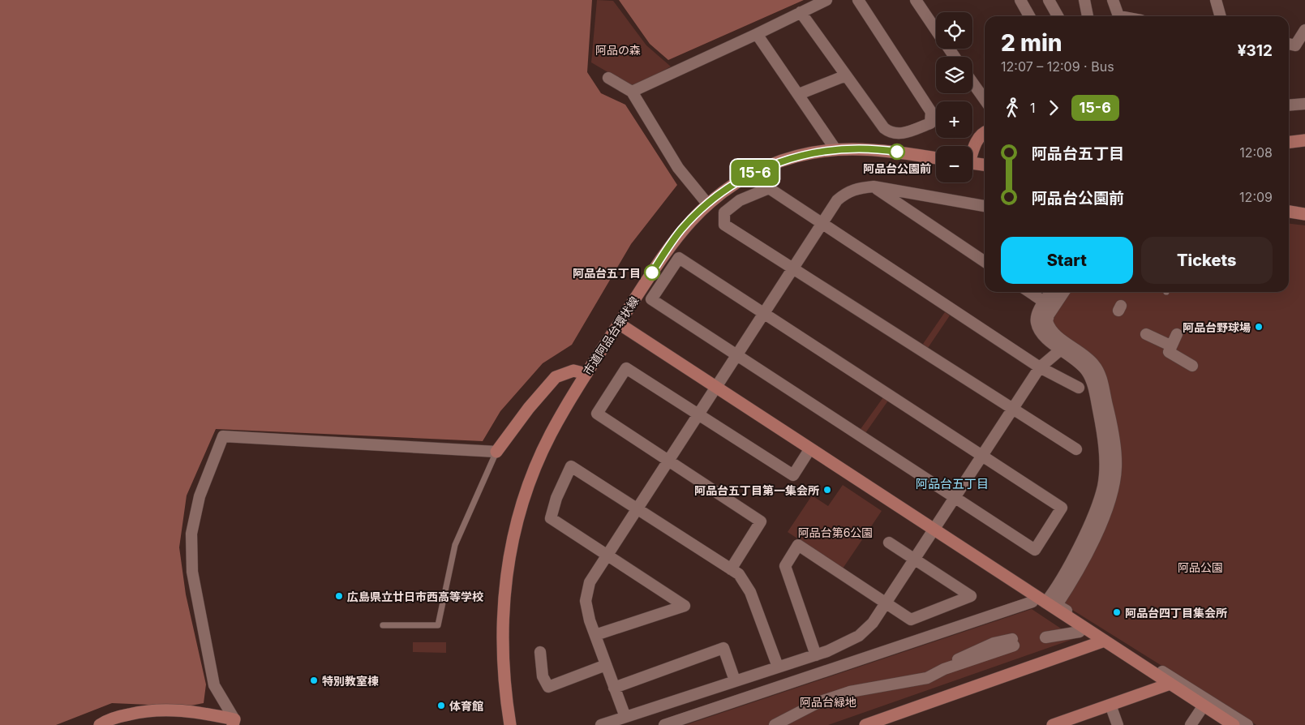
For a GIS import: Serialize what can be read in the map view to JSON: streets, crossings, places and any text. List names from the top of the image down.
{
  "streets": {
    "street": ["市道阿品台環状線"]
  },
  "districts": ["阿品台五丁目"],
  "parks": [
    "阿品の森",
    "阿品台第6公園",
    "阿品公園",
    "阿品台緑地"
  ],
  "places": [
    "阿品台公園前",
    "阿品台五丁目",
    "阿品台野球場",
    "阿品台五丁目第一集会所",
    "広島県立廿日市西高等学校",
    "阿品台四丁目集会所",
    "特別教室棟",
    "体育館"
  ],
  "lines": ["bus line 15-6"],
  "page": {
    "on_map": "15-6",
    "map_buttons": ["+", "−"],
    "heading": ["2 min", "12:07 – 12:09 · Bus", "¥312"],
    "legs": ["1", "15-6"],
    "list": [
      {
        "name": "阿品台五丁目",
        "value": "12:08"
      },
      {
        "name": "阿品台公園前",
        "value": "12:09"
      }
    ],
    "buttons": ["Start", "Tickets"]
  }
}
